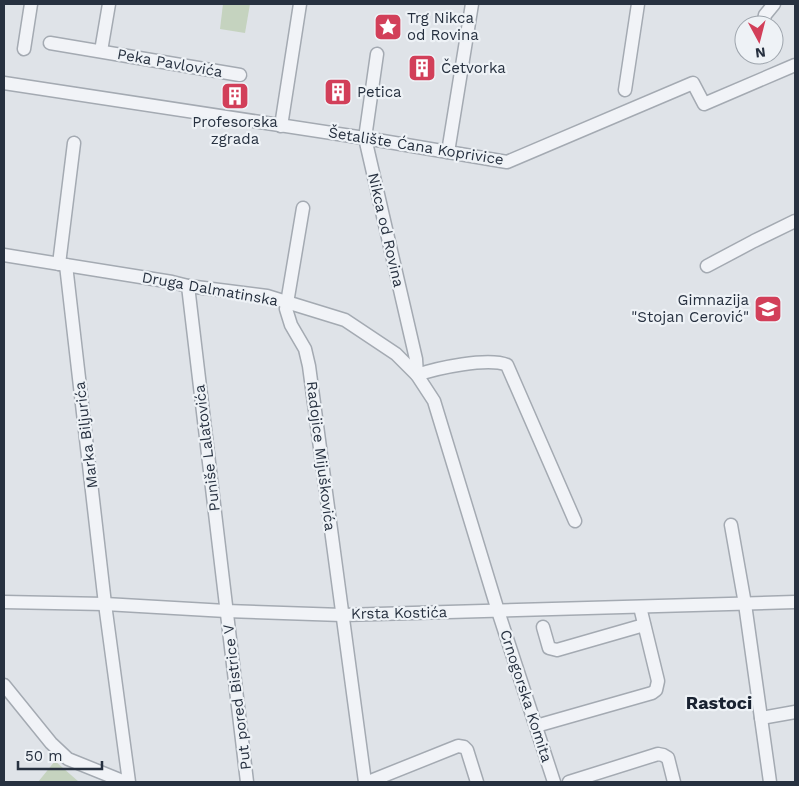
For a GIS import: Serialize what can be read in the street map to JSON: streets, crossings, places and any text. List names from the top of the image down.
{
  "streets": {
    "street": [
      "Peka Pavlovića",
      "Šetalište Ćana Koprivice",
      "Nikca od Rovina",
      "Druga Dalmatinska",
      "Marka Biljurića",
      "Puniše Lalatovića",
      "Radojice Mijuškovića",
      "Krsta Kostića",
      "Crnogorska Komita",
      "Put pored Bistrice V"
    ]
  },
  "crossings": [
    ["Šetalište Ćana Koprivice", "Nikca od Rovina"],
    ["Nikca od Rovina", "Druga Dalmatinska"],
    ["Druga Dalmatinska", "Marka Biljurića"],
    ["Druga Dalmatinska", "Puniše Lalatovića"],
    ["Druga Dalmatinska", "Radojice Mijuškovića"],
    ["Druga Dalmatinska", "Krsta Kostića"],
    ["Druga Dalmatinska", "Crnogorska Komita"],
    ["Marka Biljurića", "Krsta Kostića"],
    ["Puniše Lalatovića", "Krsta Kostića"],
    ["Puniše Lalatovića", "Put pored Bistrice V"],
    ["Radojice Mijuškovića", "Krsta Kostića"],
    ["Krsta Kostića", "Crnogorska Komita"],
    ["Krsta Kostića", "Put pored Bistrice V"]
  ],
  "districts": ["Rastoci"],
  "places": {
    "place": ["Trg Nikca od Rovina"],
    "building": ["Četvorka", "Petica", "Profesorska zgrada"],
    "school or university": ["Gimnazija \"Stojan Cerović\""]
  },
  "scale_bar": "50 m",
  "north": "bottom"
}
